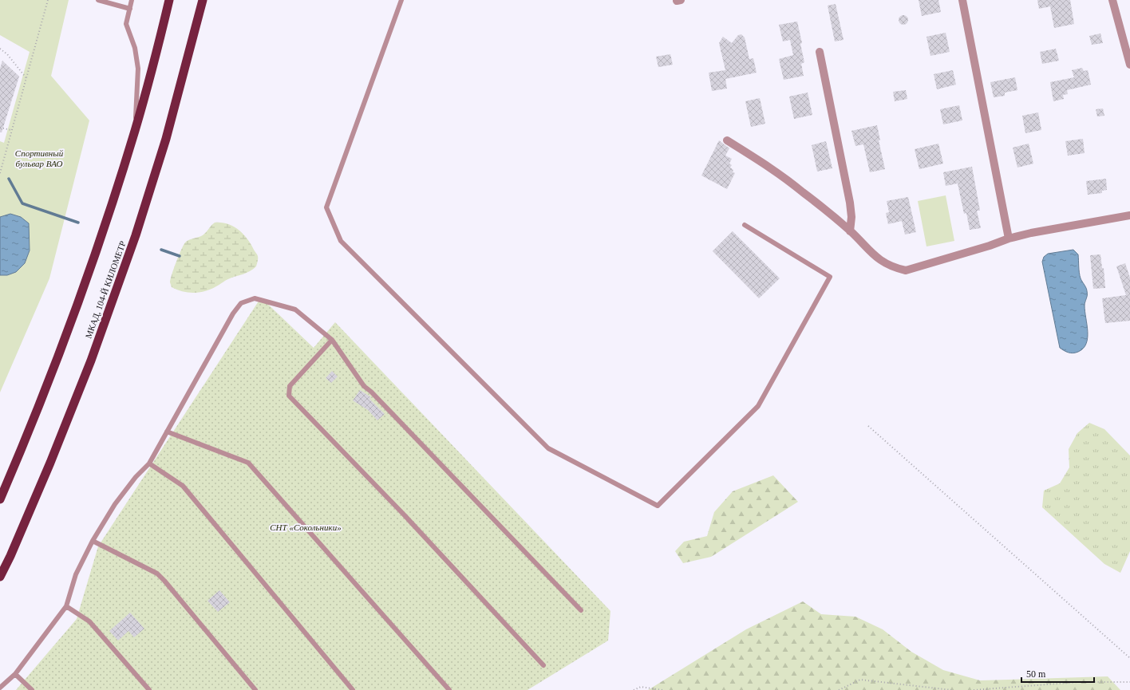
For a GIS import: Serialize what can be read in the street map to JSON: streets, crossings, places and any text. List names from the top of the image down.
{
  "streets": {
    "highway": ["МКАД, 104-Й КИЛОМЕТР"]
  },
  "parks": ["Спортивный бульвар ВАО", "СНТ «Сокольники»"],
  "scale_bar": "50 m"
}
